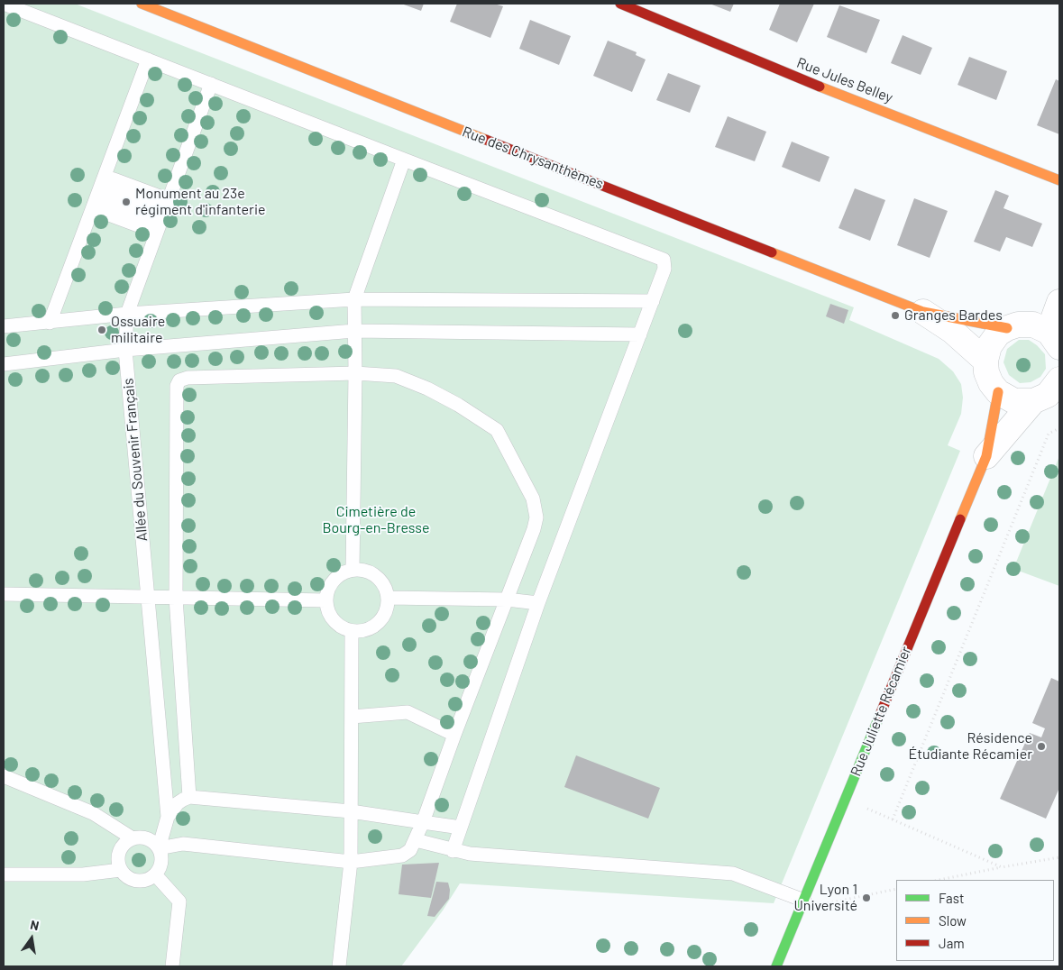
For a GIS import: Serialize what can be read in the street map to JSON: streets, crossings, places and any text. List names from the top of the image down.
{
  "streets": {
    "street": ["Rue Jules Belley", "Rue des Chrysanthèmes", "Rue Juliette Récamier"],
    "lane": ["Allée du Souvenir Français"]
  },
  "parks": ["Cimetière de Bourg-en-Bresse"],
  "places": [
    "Monument au 23e régiment d'infanterie",
    "Granges Bardes",
    "Ossuaire militaire",
    "Résidence Étudiante Récamier",
    "Lyon 1 Université"
  ],
  "legend": ["Fast", "Slow", "Jam"],
  "north": "top"
}
